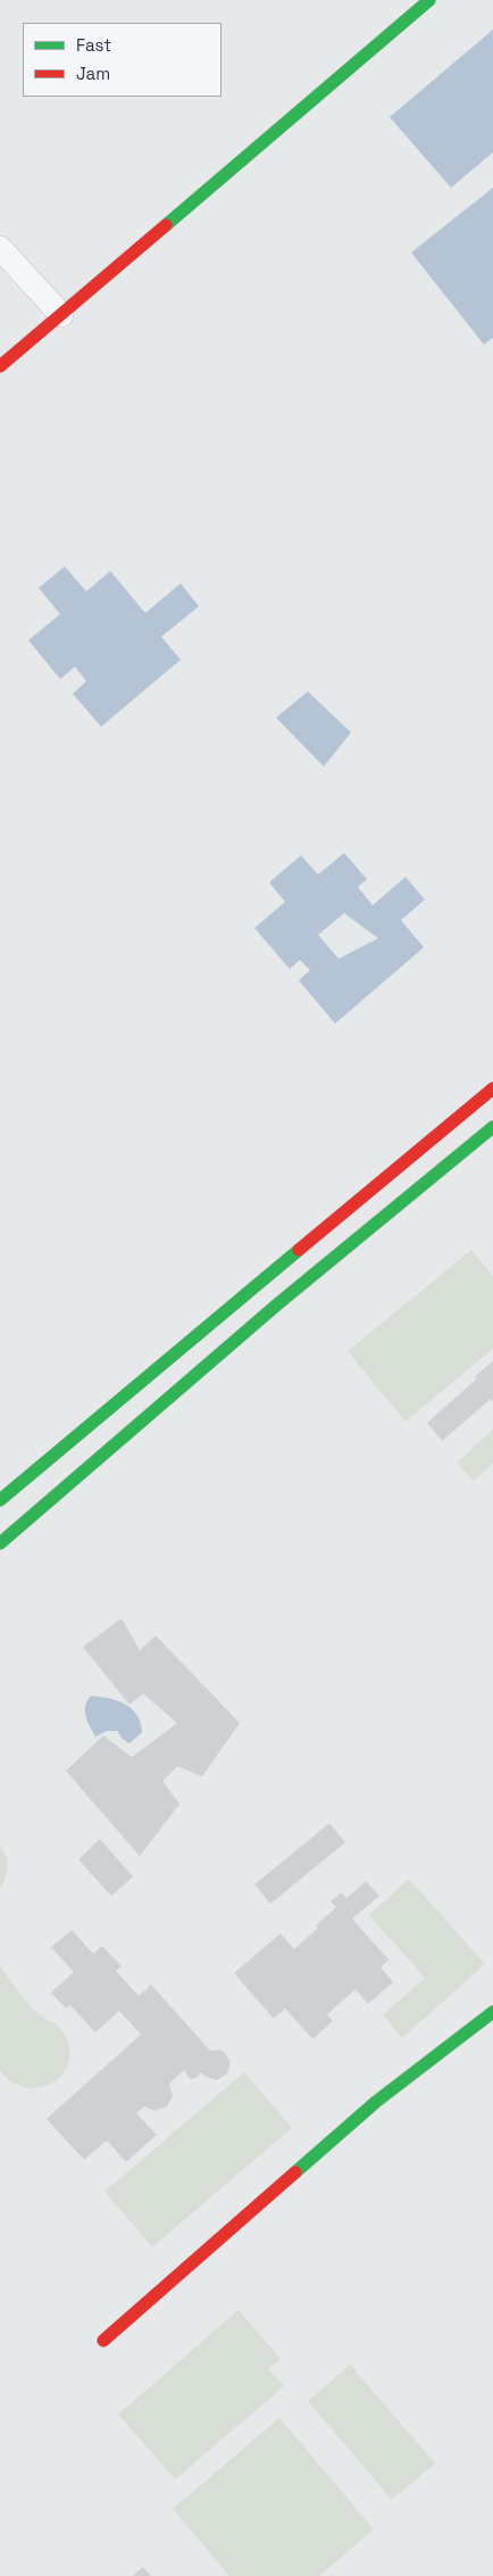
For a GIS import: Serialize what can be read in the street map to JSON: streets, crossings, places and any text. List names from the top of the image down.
{
  "legend": ["Fast", "Jam"]
}
